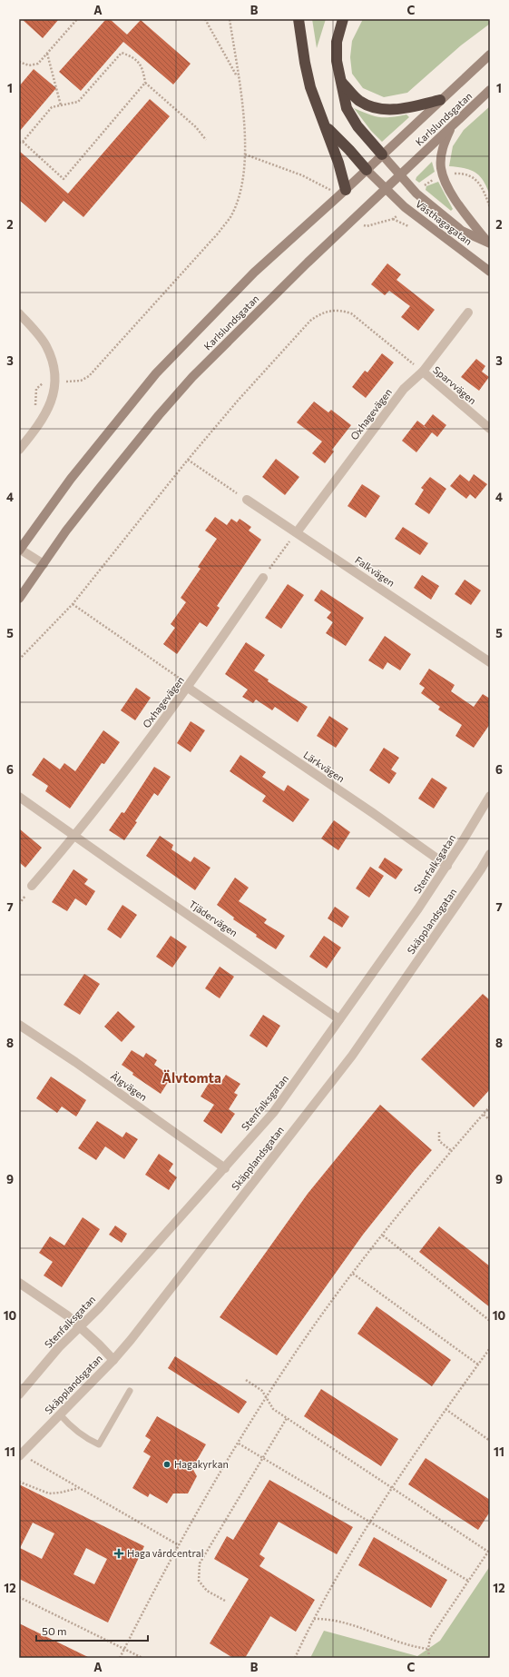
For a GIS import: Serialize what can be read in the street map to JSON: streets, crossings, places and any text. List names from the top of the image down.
{
  "streets": {
    "main road": ["Karlslundsgatan", "Västhagagatan"],
    "street": [
      "Sparvvägen",
      "Oxhagevägen",
      "Falkvägen",
      "Lärkvägen",
      "Stenfalksgatan",
      "Tjädervägen",
      "Skäpplandsgatan",
      "Älgvägen"
    ]
  },
  "crossings": [
    ["Karlslundsgatan", "Västhagagatan"],
    ["Sparvvägen", "Oxhagevägen"],
    ["Oxhagevägen", "Falkvägen"],
    ["Oxhagevägen", "Lärkvägen"],
    ["Oxhagevägen", "Tjädervägen"],
    ["Lärkvägen", "Stenfalksgatan"],
    ["Stenfalksgatan", "Tjädervägen"],
    ["Stenfalksgatan", "Älgvägen"]
  ],
  "districts": ["Älvtomta"],
  "places": {
    "other": ["Hagakyrkan"],
    "health": ["Haga vårdcentral"]
  },
  "scale_bar": "50 m",
  "grid": {
    "columns": ["A", "B", "C"],
    "rows": [
      "1",
      "2",
      "3",
      "4",
      "5",
      "6",
      "7",
      "8",
      "9",
      "10",
      "11",
      "12"
    ]
  }
}
